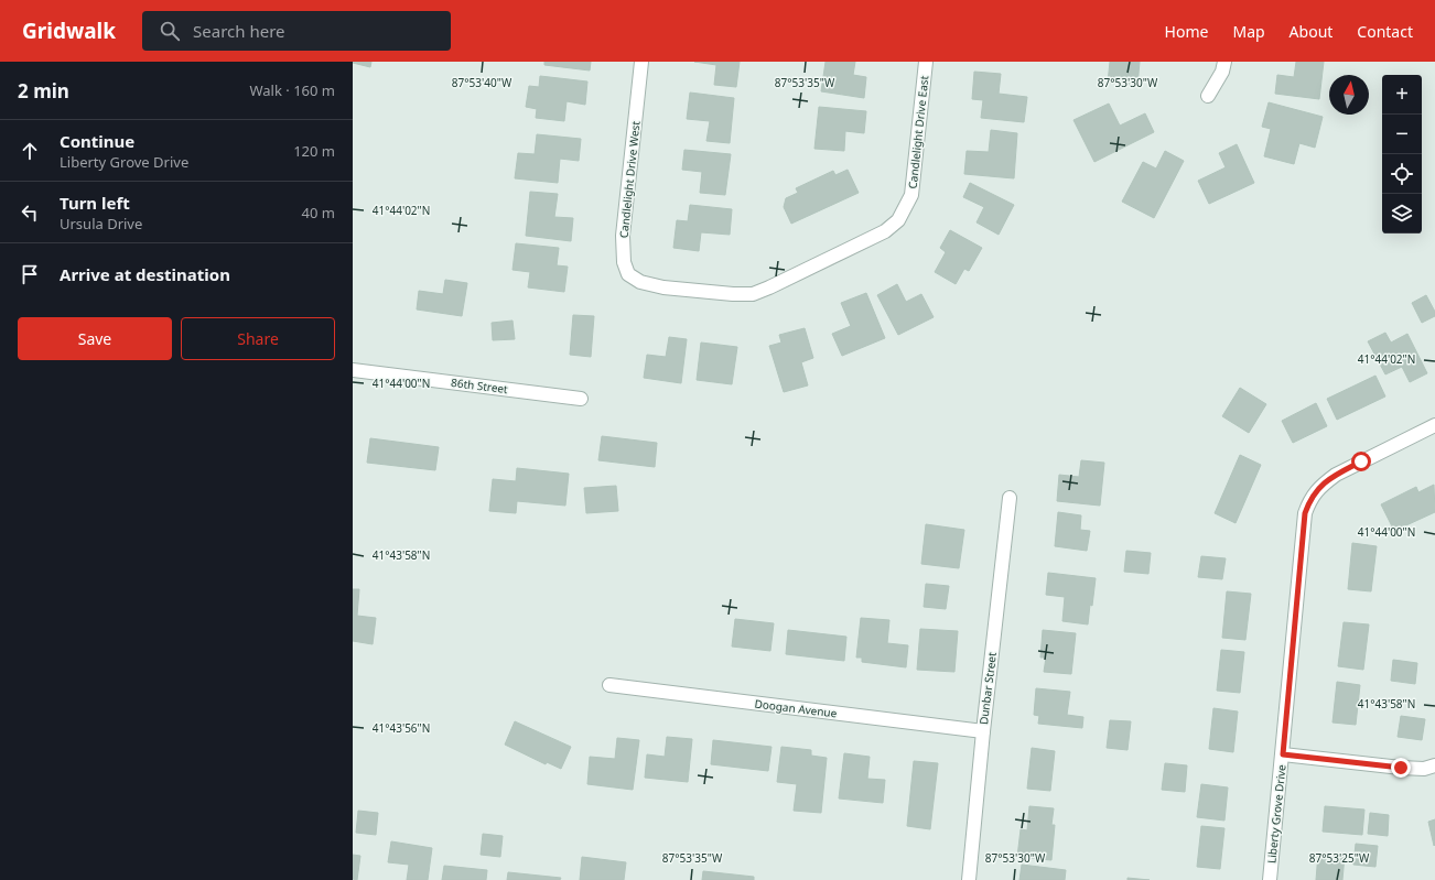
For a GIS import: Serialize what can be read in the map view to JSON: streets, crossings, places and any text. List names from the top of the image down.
{
  "streets": {
    "street": [
      "Candlelight Drive East",
      "Candlelight Drive West",
      "86th Street",
      "Dunbar Street",
      "Doogan Avenue",
      "Liberty Grove Drive"
    ]
  },
  "crossings": [
    ["Candlelight Drive East", "Candlelight Drive West"],
    ["Dunbar Street", "Doogan Avenue"]
  ],
  "north": "top",
  "page": {
    "header": "Gridwalk",
    "search": "Search here",
    "nav": [
      "Home",
      "Map",
      "About",
      "Contact"
    ],
    "heading": ["2 min", "Walk · 160 m"],
    "map_buttons": ["+", "−"],
    "list": [
      ["Continue", "Liberty Grove Drive", "120 m"],
      ["Turn left", "Ursula Drive", "40 m"],
      "Arrive at destination"
    ],
    "buttons": ["Save", "Share"]
  },
  "coordinates": [
    "87°53'40\"W",
    "87°53'35\"W",
    "87°53'30\"W",
    "41°44'02\"N",
    "41°44'00\"N",
    "41°43'58\"N",
    "41°43'56\"N",
    "87°53'25\"W"
  ]
}
